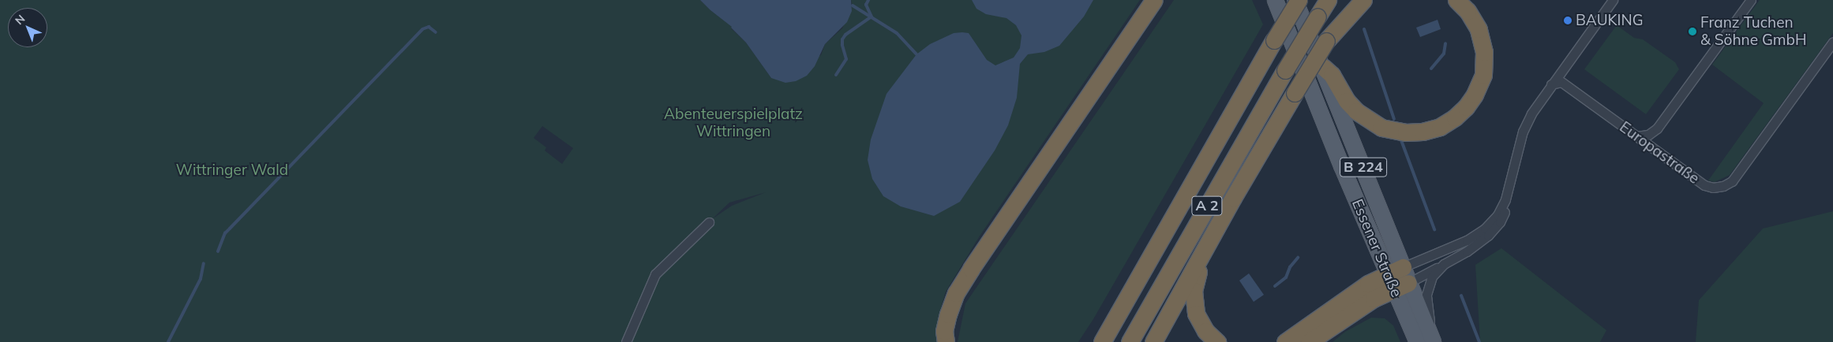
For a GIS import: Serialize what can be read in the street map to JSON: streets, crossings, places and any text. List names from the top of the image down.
{
  "streets": {
    "highway": ["A 2"],
    "main road": ["B 224", "Essener Straße"],
    "street": ["Europastraße"]
  },
  "parks": ["Abenteuerspielplatz Wittringen", "Wittringer Wald"],
  "places": ["BAUKING", "Franz Tuchen & Söhne GmbH"],
  "north": "top left"
}
